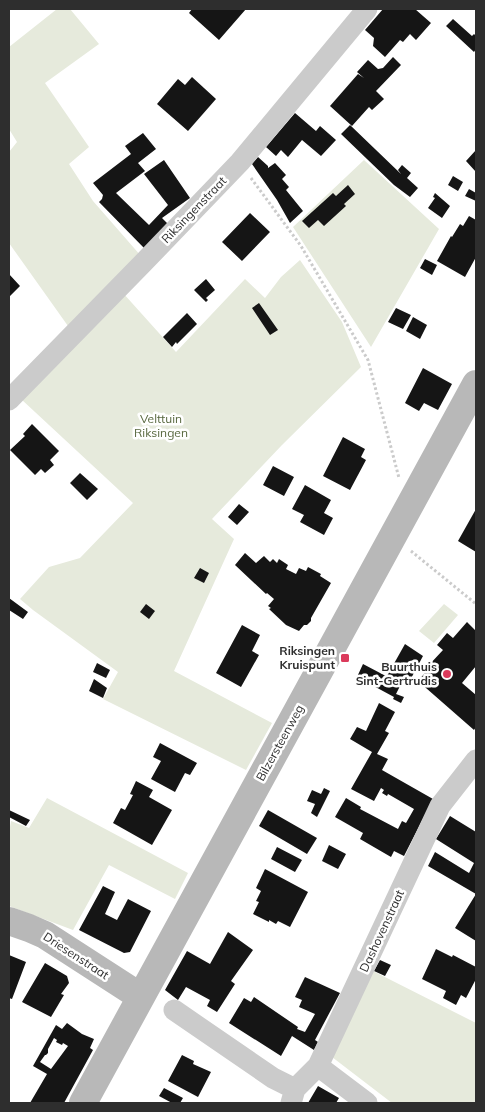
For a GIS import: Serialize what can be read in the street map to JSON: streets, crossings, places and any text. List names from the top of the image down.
{
  "streets": {
    "main road": ["Bilzersteenweg", "Driesenstraat"],
    "street": ["Riksingenstraat", "Dashovenstraat"]
  },
  "crossings": [
    ["Bilzersteenweg", "Driesenstraat"]
  ],
  "parks": ["Velttuin Riksingen"],
  "places": {
    "transit": ["Riksingen Kruispunt"],
    "other": ["Buurthuis Sint-Gertrudis"]
  }
}
